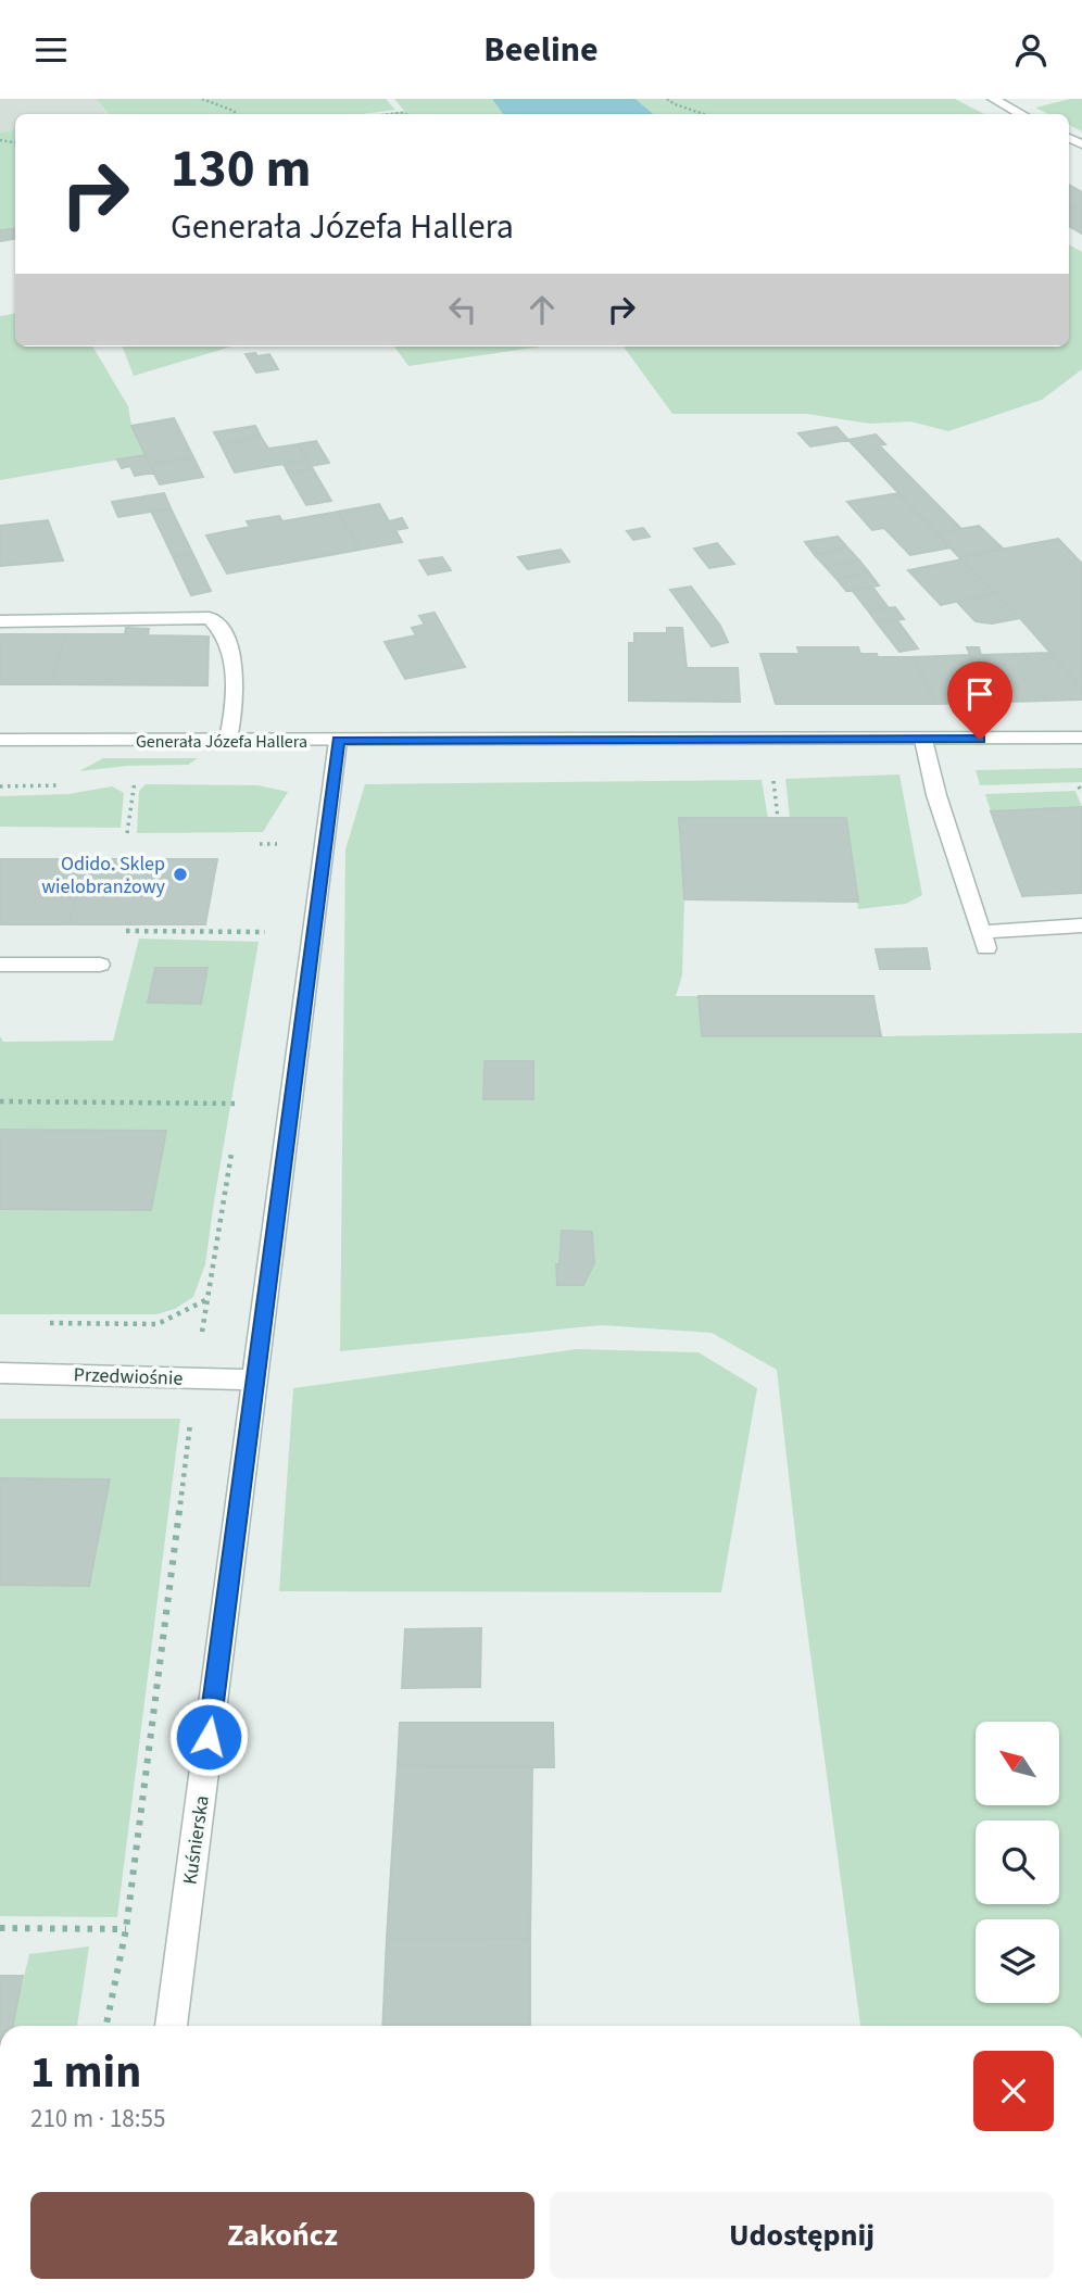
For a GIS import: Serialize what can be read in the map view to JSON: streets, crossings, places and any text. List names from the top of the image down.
{
  "streets": {
    "street": ["Generała Józefa Hallera", "Przedwiośnie", "Kuśnierska"]
  },
  "crossings": [
    ["Generała Józefa Hallera", "Kuśnierska"],
    ["Przedwiośnie", "Kuśnierska"]
  ],
  "places": ["Odido. Sklep wielobranżowy"],
  "north": "top left",
  "page": {
    "header": "Beeline",
    "turn": ["130 m", "Generała Józefa Hallera"],
    "heading": ["1 min", "210 m · 18:55"],
    "buttons": ["Zakończ", "Udostępnij"]
  }
}
